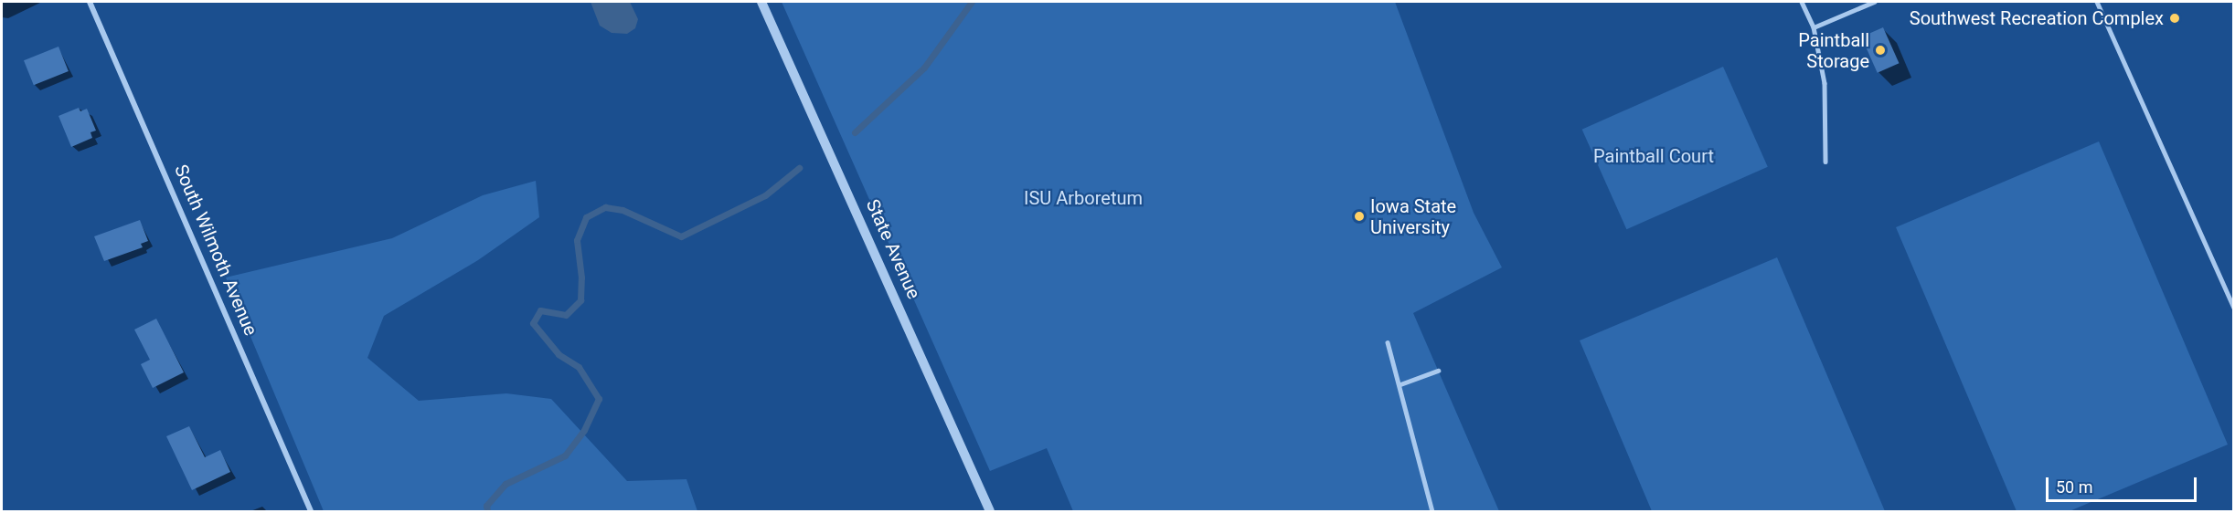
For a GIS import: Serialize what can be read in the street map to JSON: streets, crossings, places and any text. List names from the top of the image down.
{
  "streets": {
    "street": ["State Avenue", "South Wilmoth Avenue"]
  },
  "parks": ["Paintball Court", "ISU Arboretum"],
  "places": ["Southwest Recreation Complex", "Paintball Storage", "Iowa State University"],
  "scale_bar": "50 m"
}
